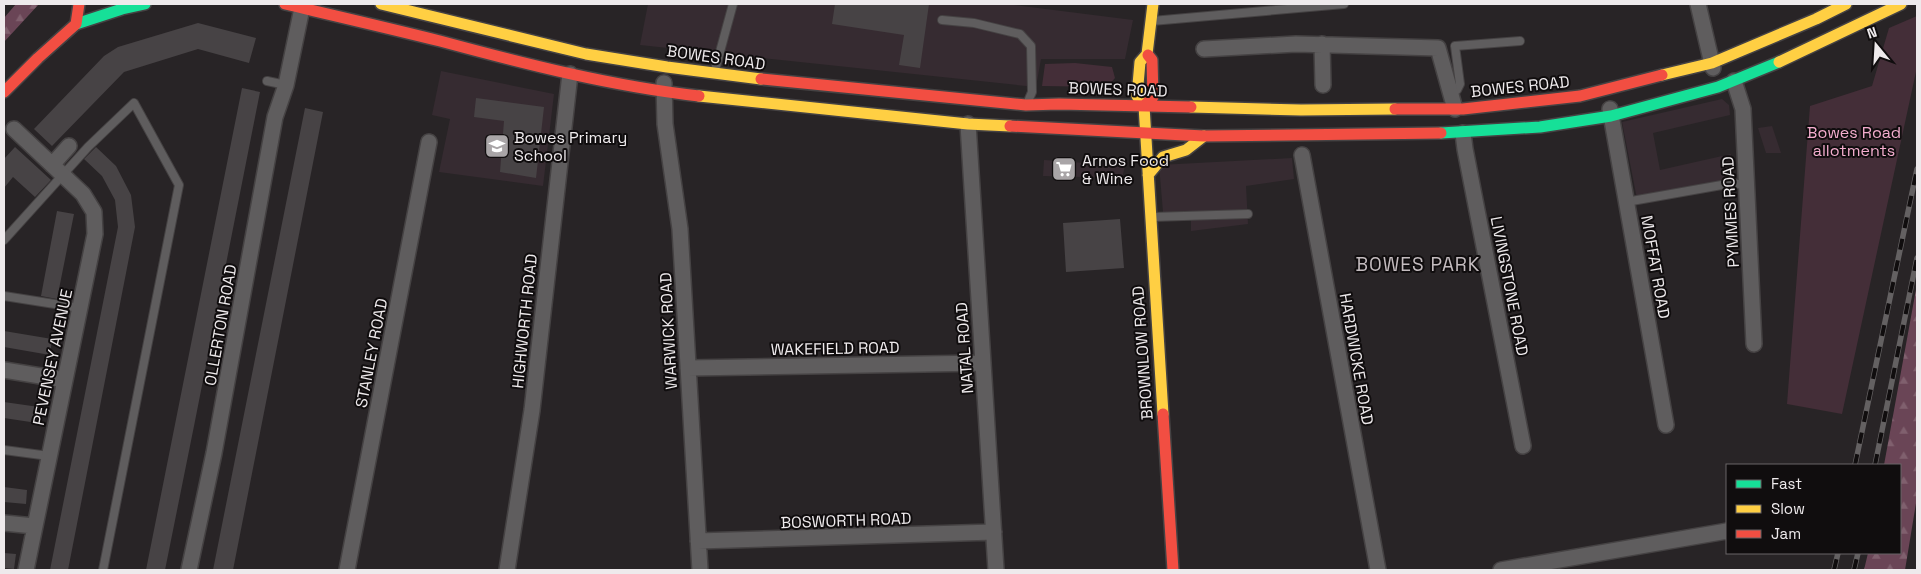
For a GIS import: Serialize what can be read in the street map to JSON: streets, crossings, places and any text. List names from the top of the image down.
{
  "streets": {
    "main road": ["BOWES ROAD", "BROWNLOW ROAD"],
    "street": [
      "PYMMES ROAD",
      "MOFFAT ROAD",
      "LIVINGSTONE ROAD",
      "HIGHWORTH ROAD",
      "OLLERTON ROAD",
      "WARWICK ROAD",
      "WAKEFIELD ROAD",
      "NATAL ROAD",
      "STANLEY ROAD",
      "PEVENSEY AVENUE",
      "HARDWICKE ROAD",
      "BOSWORTH ROAD"
    ]
  },
  "crossings": [
    ["BOWES ROAD", "MOFFAT ROAD"],
    ["BOWES ROAD", "WARWICK ROAD"],
    ["BOWES ROAD", "BROWNLOW ROAD"],
    ["WARWICK ROAD", "WAKEFIELD ROAD"],
    ["WARWICK ROAD", "BOSWORTH ROAD"],
    ["WAKEFIELD ROAD", "NATAL ROAD"],
    ["NATAL ROAD", "BOSWORTH ROAD"]
  ],
  "districts": ["BOWES PARK"],
  "parks": ["Bowes Road allotments"],
  "places": {
    "school or university": ["Bowes Primary School"],
    "supermarket": ["Arnos Food & Wine"]
  },
  "legend": ["Fast", "Slow", "Jam"],
  "north": "top"
}
